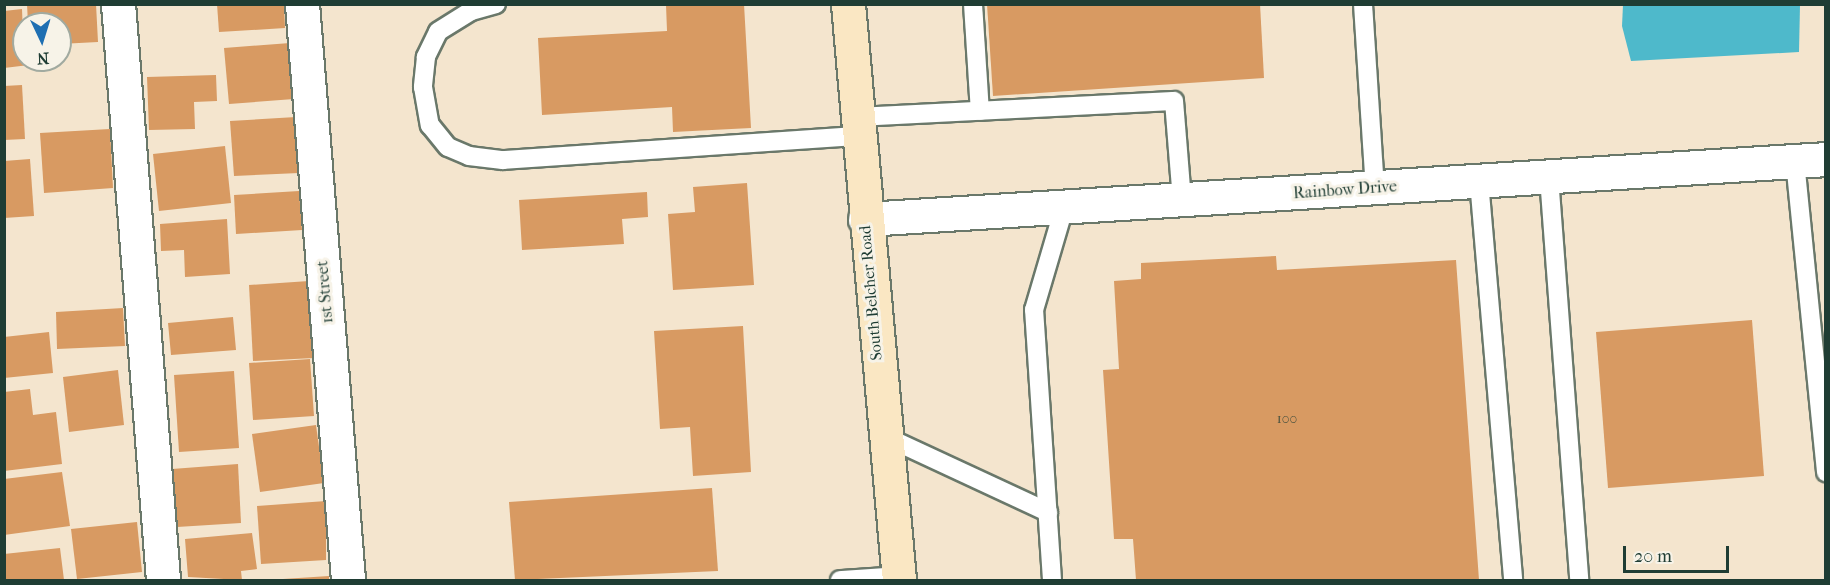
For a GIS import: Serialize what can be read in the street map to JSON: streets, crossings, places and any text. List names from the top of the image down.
{
  "streets": {
    "main road": ["South Belcher Road"],
    "street": ["Rainbow Drive", "1st Street"]
  },
  "crossings": [
    ["Rainbow Drive", "South Belcher Road"]
  ],
  "house_numbers": ["100"],
  "scale_bar": "20 m",
  "north": "bottom"
}
